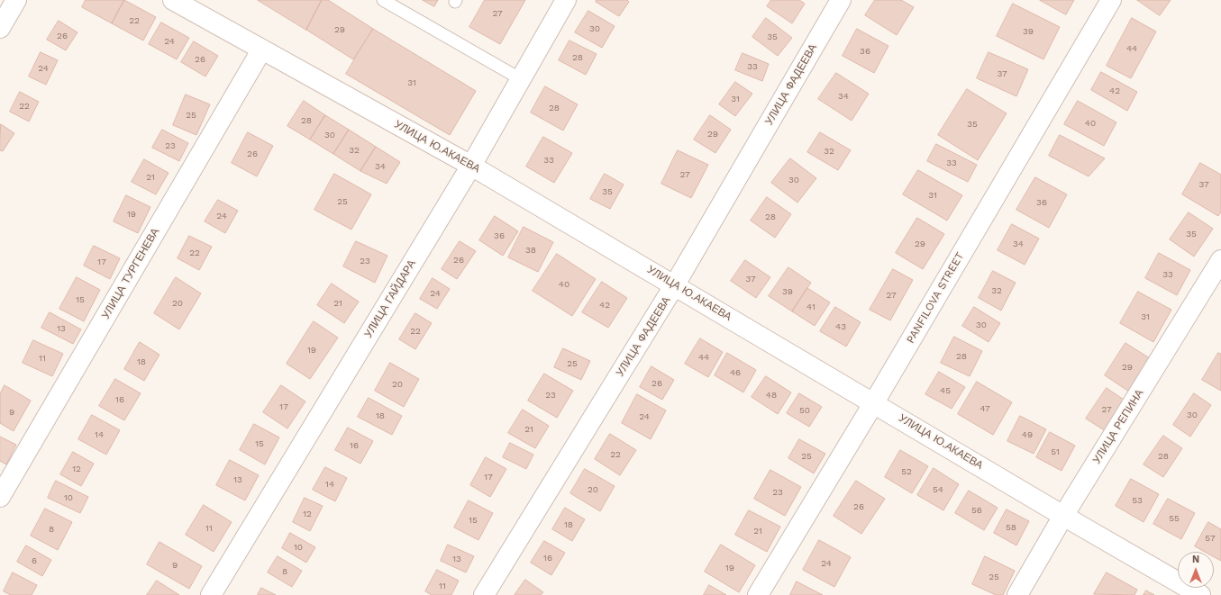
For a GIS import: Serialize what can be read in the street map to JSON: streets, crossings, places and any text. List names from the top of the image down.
{
  "streets": {
    "street": [
      "УЛИЦА ФАДЕЕВА",
      "УЛИЦА Ю.АКАЕВА",
      "УЛИЦА ТУРГЕНЕВА",
      "PANFILOVA STREET",
      "УЛИЦА ГАЙДАРА",
      "УЛИЦА РЕПИНА"
    ]
  },
  "crossings": [
    ["УЛИЦА ФАДЕЕВА", "УЛИЦА Ю.АКАЕВА"],
    ["УЛИЦА Ю.АКАЕВА", "УЛИЦА ТУРГЕНЕВА"],
    ["УЛИЦА Ю.АКАЕВА", "PANFILOVA STREET"],
    ["УЛИЦА Ю.АКАЕВА", "УЛИЦА ГАЙДАРА"],
    ["УЛИЦА Ю.АКАЕВА", "УЛИЦА РЕПИНА"]
  ],
  "house_numbers": [
    "27",
    "22",
    "30",
    "29",
    "39",
    "26",
    "35",
    "24",
    "44",
    "36",
    "28",
    "26",
    "33",
    "24",
    "37",
    "31",
    "42",
    "34",
    "31",
    "22",
    "28",
    "25",
    "28",
    "40",
    "35",
    "29",
    "30",
    "23",
    "32",
    "32",
    "26",
    "33",
    "33",
    "34",
    "27",
    "21",
    "30",
    "37",
    "35",
    "31",
    "25",
    "36",
    "19",
    "24",
    "28",
    "35",
    "36",
    "29",
    "34",
    "38",
    "22",
    "26",
    "23",
    "17",
    "33",
    "37",
    "40",
    "32",
    "39",
    "24",
    "27",
    "15",
    "20",
    "21",
    "42",
    "41",
    "31",
    "30",
    "43",
    "13",
    "22",
    "19",
    "28",
    "44",
    "11",
    "18",
    "25",
    "29",
    "46",
    "26",
    "20",
    "45",
    "23",
    "48",
    "16",
    "17",
    "47",
    "27",
    "50",
    "9",
    "30",
    "18",
    "24",
    "21",
    "14",
    "49",
    "15",
    "16",
    "51",
    "22",
    "25",
    "28",
    "12",
    "52",
    "17",
    "13",
    "14",
    "20",
    "54",
    "23",
    "10",
    "53",
    "26",
    "56",
    "12",
    "55",
    "15",
    "18",
    "58",
    "11",
    "8",
    "21",
    "57",
    "10",
    "16",
    "13",
    "6",
    "24",
    "9",
    "19",
    "8",
    "25",
    "11"
  ],
  "north": "top"
}
